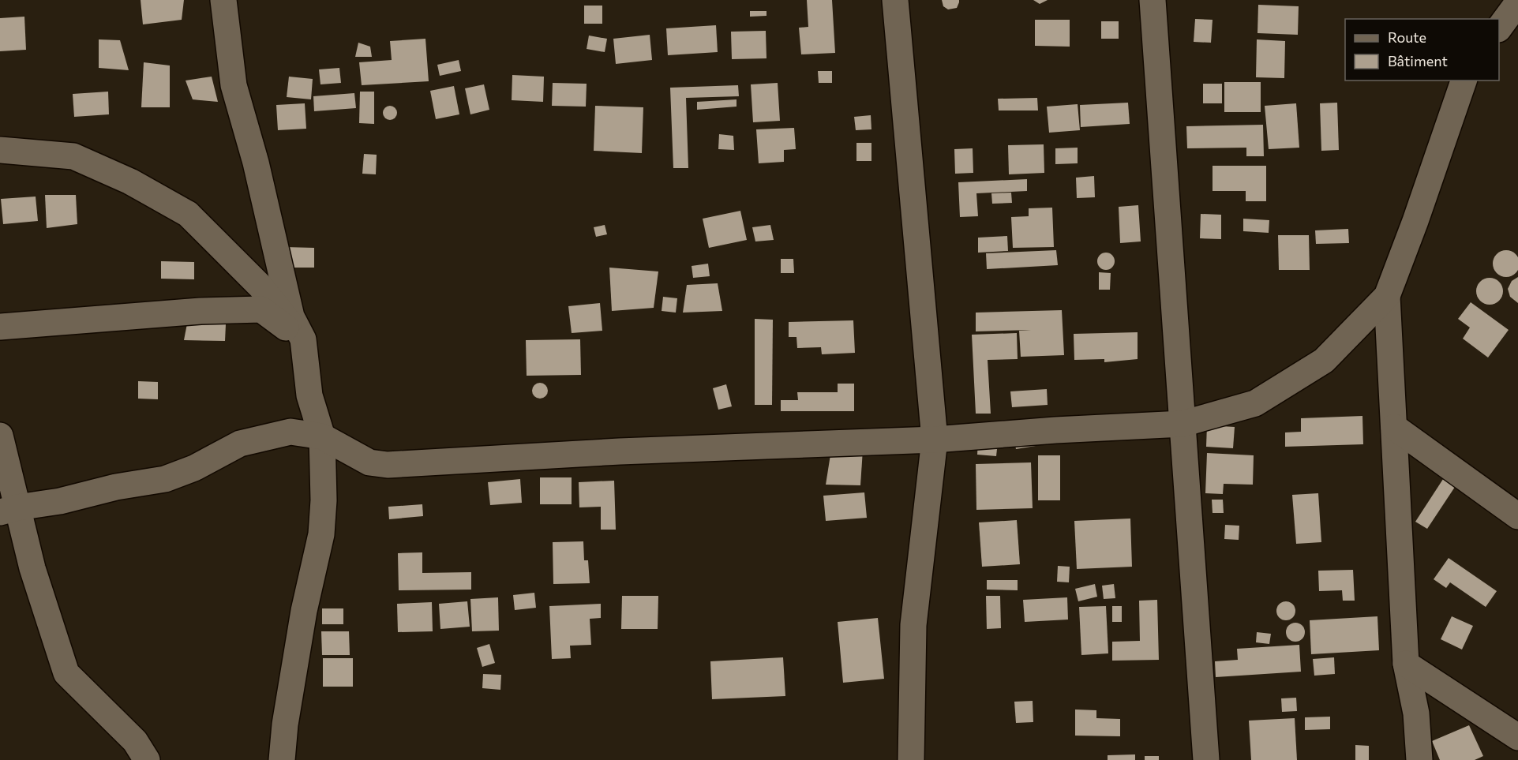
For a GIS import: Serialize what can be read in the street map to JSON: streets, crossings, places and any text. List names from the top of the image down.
{
  "legend": ["Route", "Bâtiment"]
}
